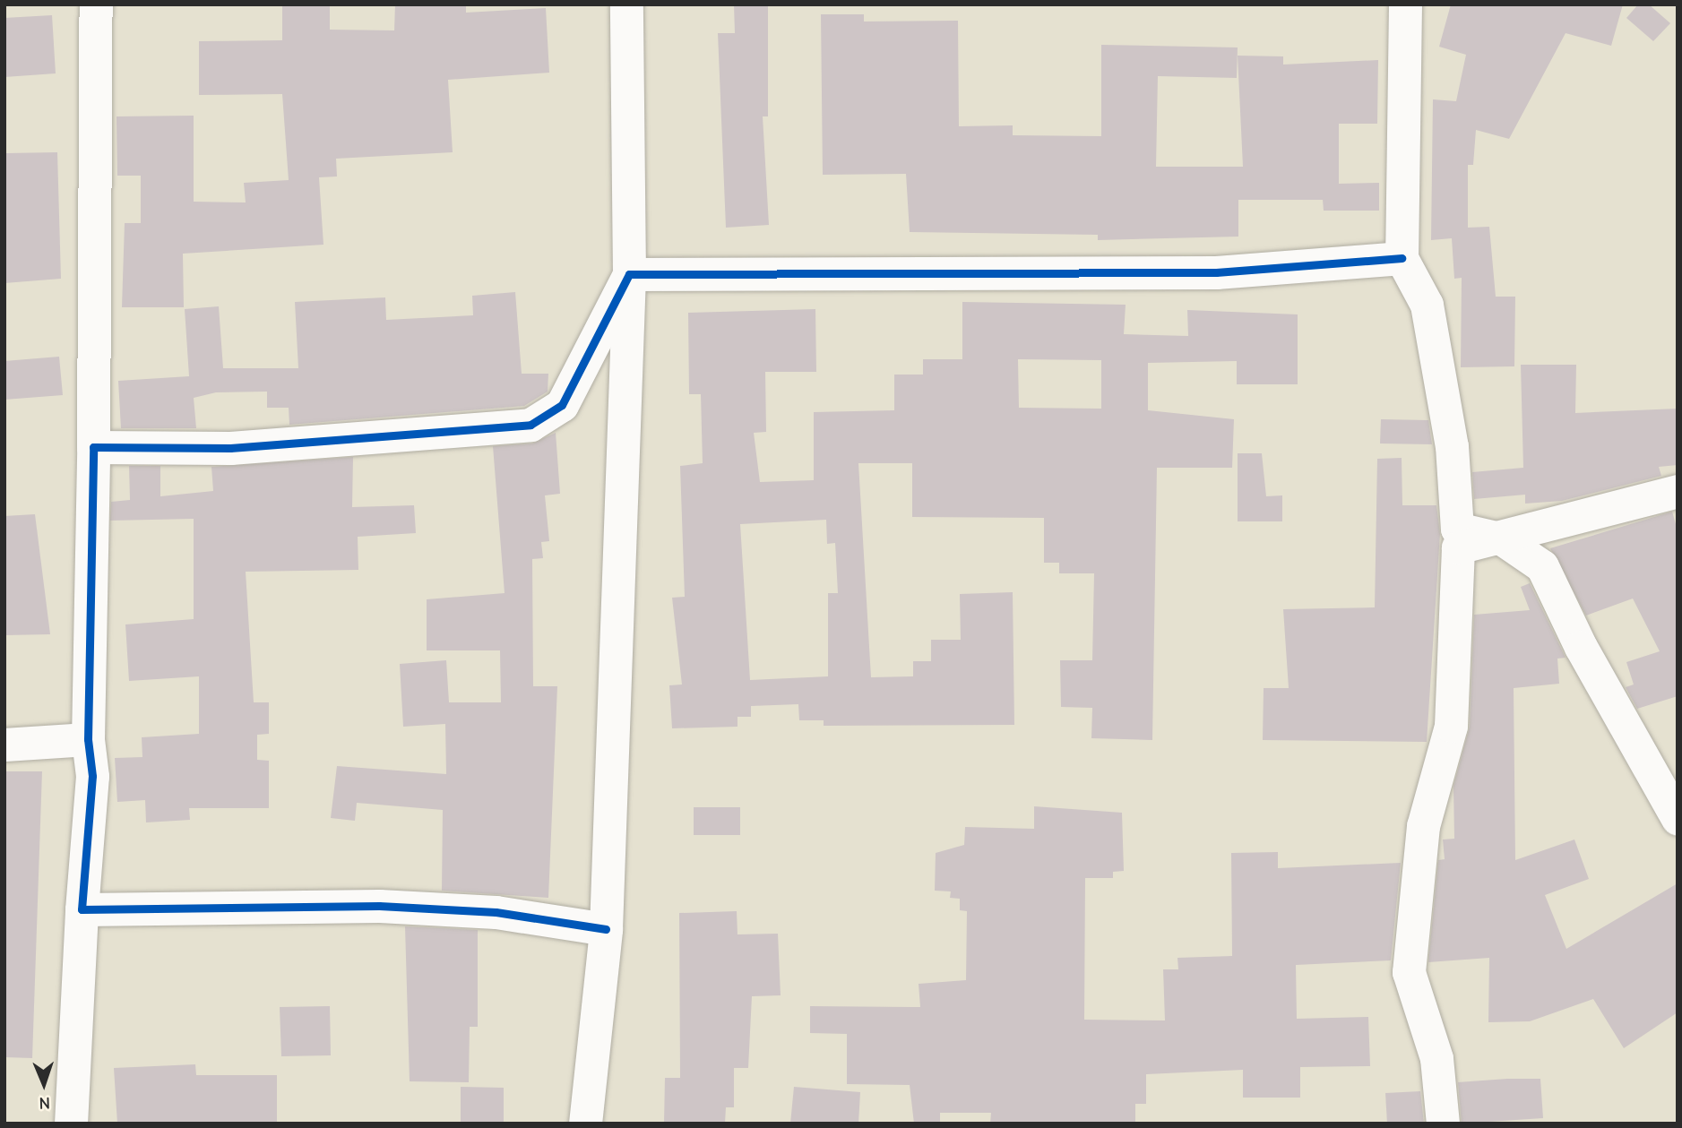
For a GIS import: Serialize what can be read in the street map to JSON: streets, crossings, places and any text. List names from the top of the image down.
{
  "north": "bottom"
}
